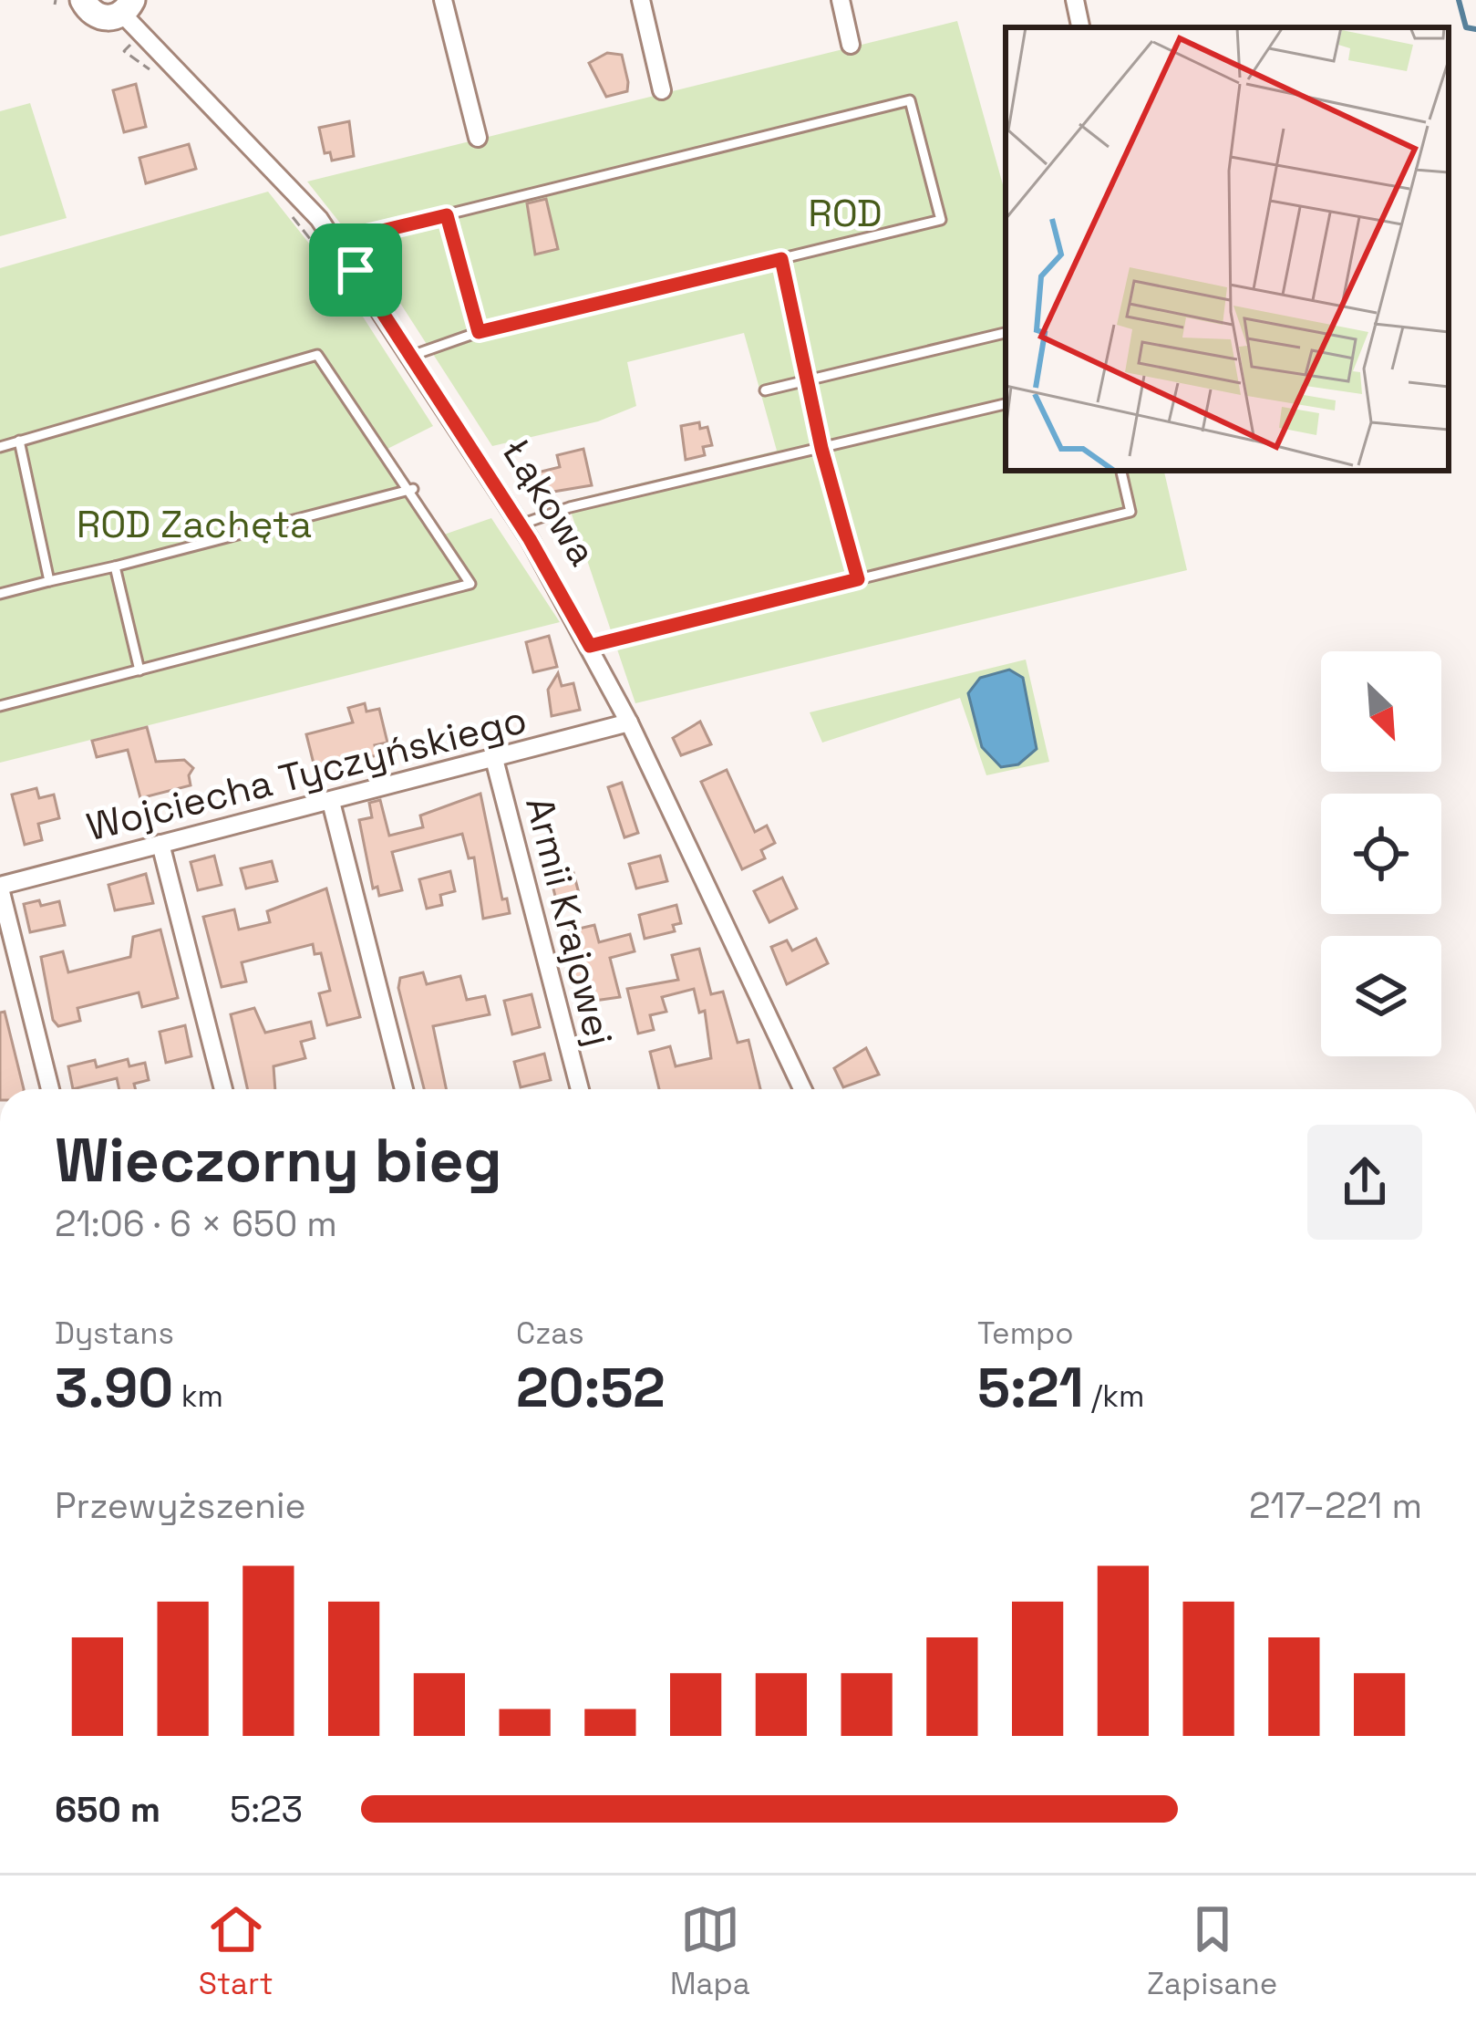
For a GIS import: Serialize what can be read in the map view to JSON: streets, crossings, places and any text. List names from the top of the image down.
{
  "streets": {
    "street": ["Łąkowa", "Wojciecha Tyczyńskiego", "Armii Krajowej"]
  },
  "crossings": [
    ["Łąkowa", "Wojciecha Tyczyńskiego"],
    ["Wojciecha Tyczyńskiego", "Armii Krajowej"]
  ],
  "parks": ["ROD", "ROD Zachęta"],
  "north": "bottom right",
  "page": {
    "heading": ["Wieczorny bieg", "21:06 · 6 × 650 m"],
    "stats": [
      ["Dystans", "3.90 km"],
      ["Czas", "20:52"],
      ["Tempo", "5:21 /km"]
    ],
    "chart": ["Przewyższenie", "217–221 m"],
    "list": [
      {
        "name": "650 m",
        "note": "5:23"
      }
    ],
    "tabs": ["Start", "Mapa", "Zapisane"]
  }
}
